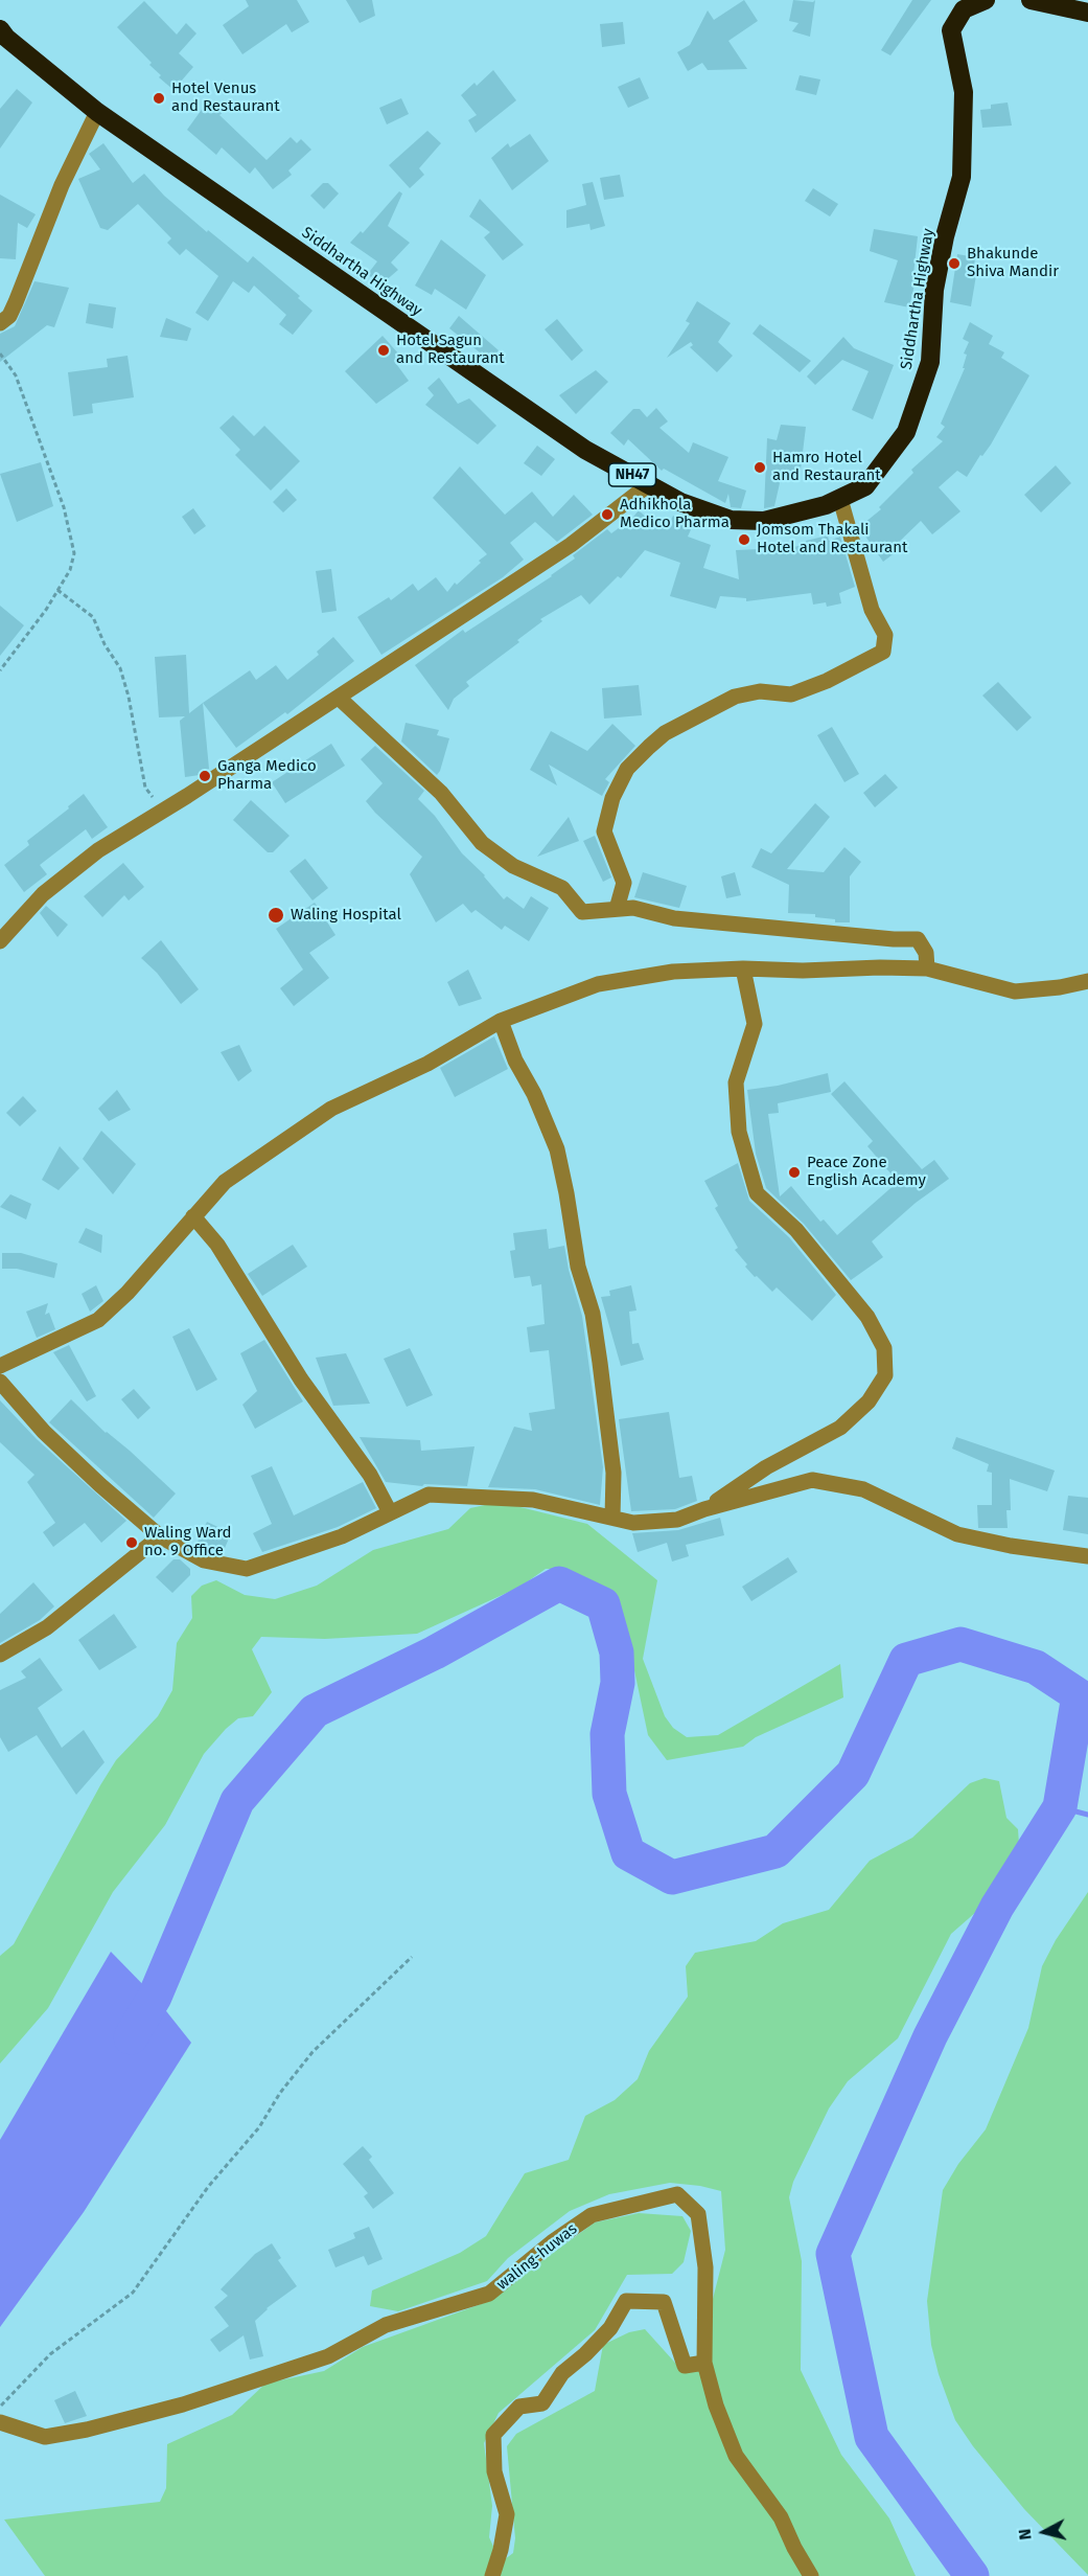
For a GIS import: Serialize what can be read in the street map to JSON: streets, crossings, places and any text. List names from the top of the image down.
{
  "streets": {
    "highway": ["Siddhartha Highway", "NH47"],
    "street": ["waling-huwas"]
  },
  "places": [
    "Hotel Venus and Restaurant",
    "Bhakunde Shiva Mandir",
    "Hotel Sagun and Restaurant",
    "Hamro Hotel and Restaurant",
    "Adhikhola Medico Pharma",
    "Jomsom Thakali Hotel and Restaurant",
    "Ganga Medico Pharma",
    "Waling Hospital",
    "Peace Zone English Academy",
    "Waling Ward no. 9 Office"
  ],
  "north": "left"
}
